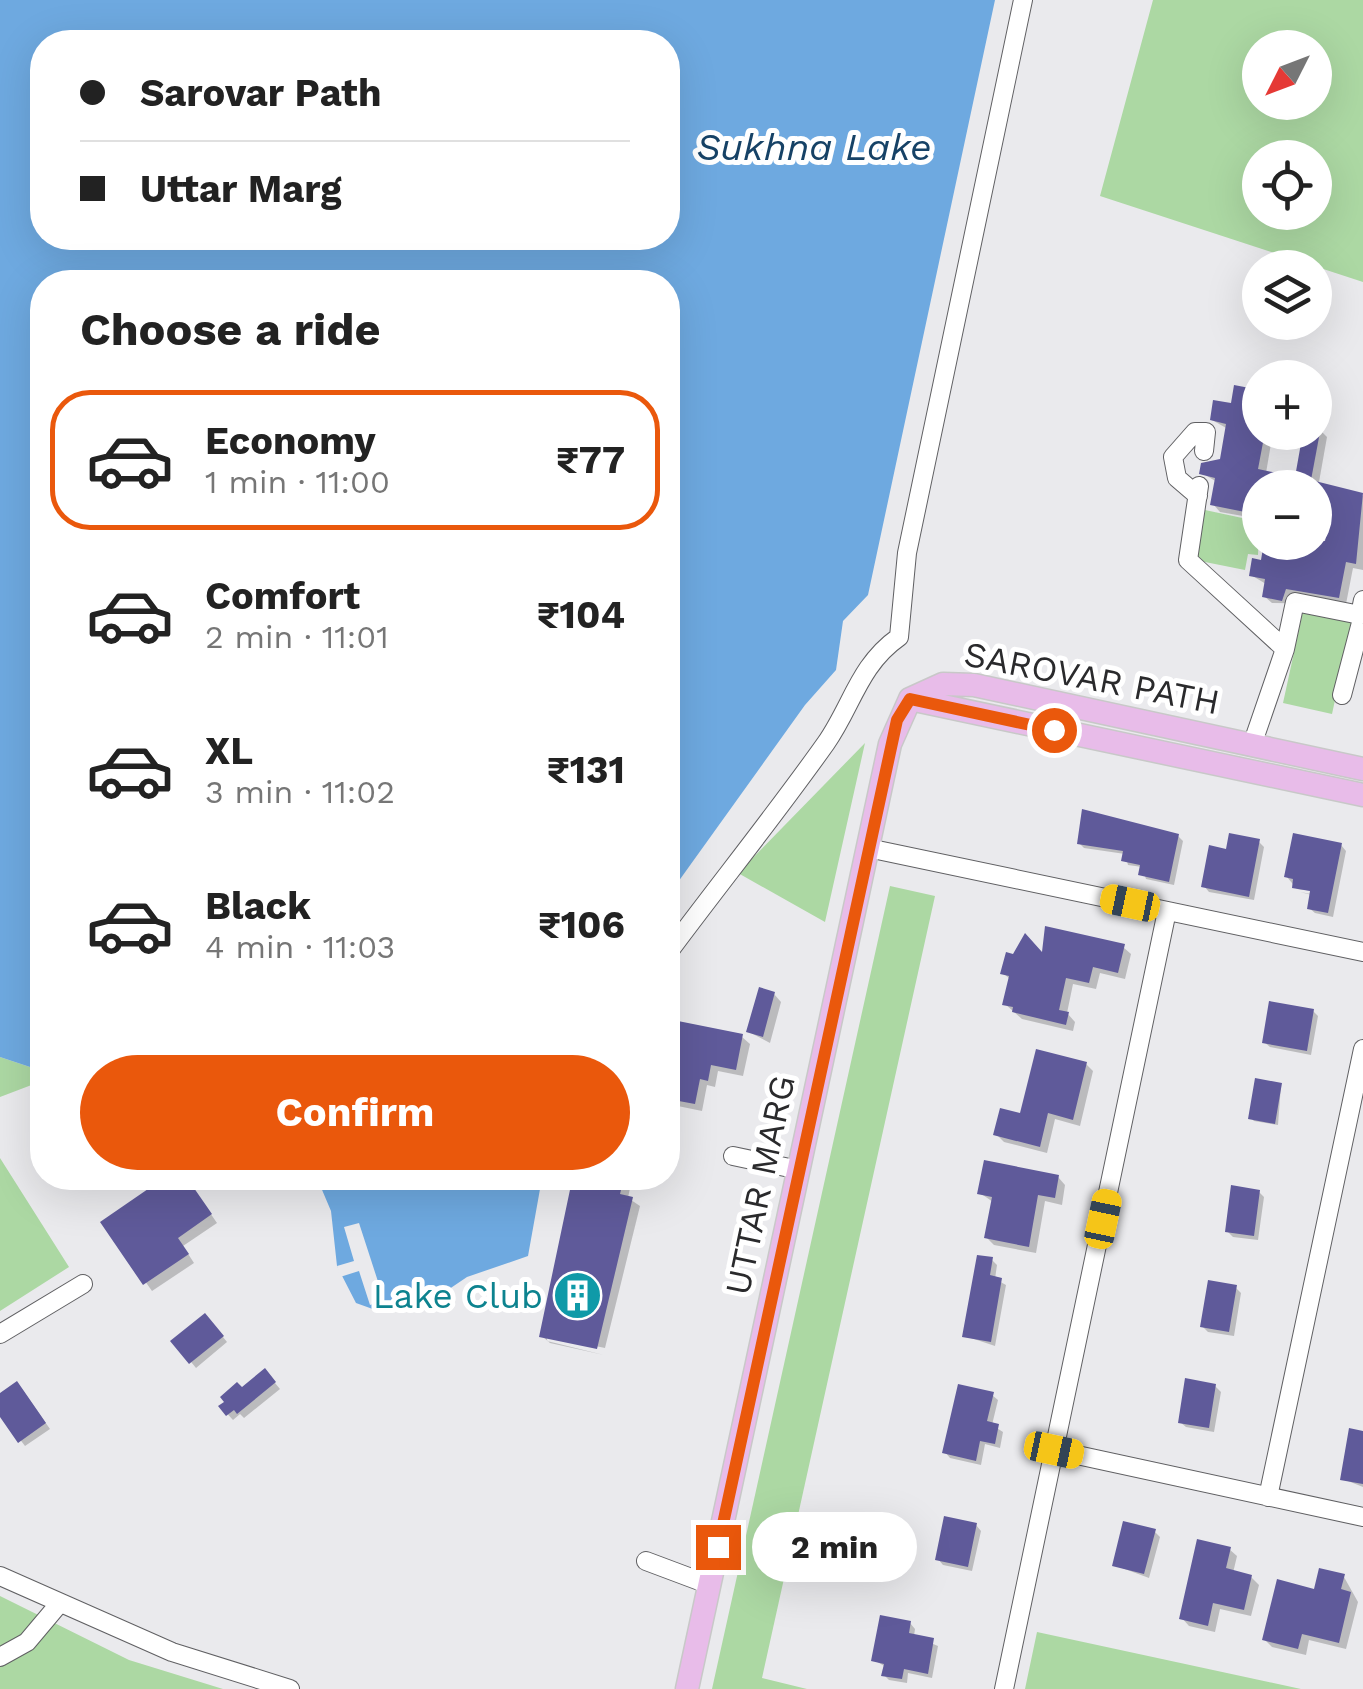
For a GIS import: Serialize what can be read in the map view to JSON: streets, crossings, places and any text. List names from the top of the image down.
{
  "streets": {
    "main road": ["SAROVAR PATH", "UTTAR MARG"]
  },
  "crossings": [
    ["SAROVAR PATH", "UTTAR MARG"]
  ],
  "water": ["Sukhna Lake"],
  "places": {
    "building": ["Lake Club"]
  },
  "north": "bottom left",
  "page": {
    "map_buttons": ["+", "−"],
    "banner": ["Sarovar Path", "Uttar Marg"],
    "heading": "Choose a ride",
    "list": [
      {
        "name": "Economy",
        "note": "1 min · 11:00",
        "value": "₹77"
      },
      {
        "name": "Comfort",
        "note": "2 min · 11:01",
        "value": "₹104"
      },
      {
        "name": "XL",
        "note": "3 min · 11:02",
        "value": "₹131"
      },
      {
        "name": "Black",
        "note": "4 min · 11:03",
        "value": "₹106"
      }
    ],
    "buttons": "Confirm",
    "bubble": "2 min"
  }
}
